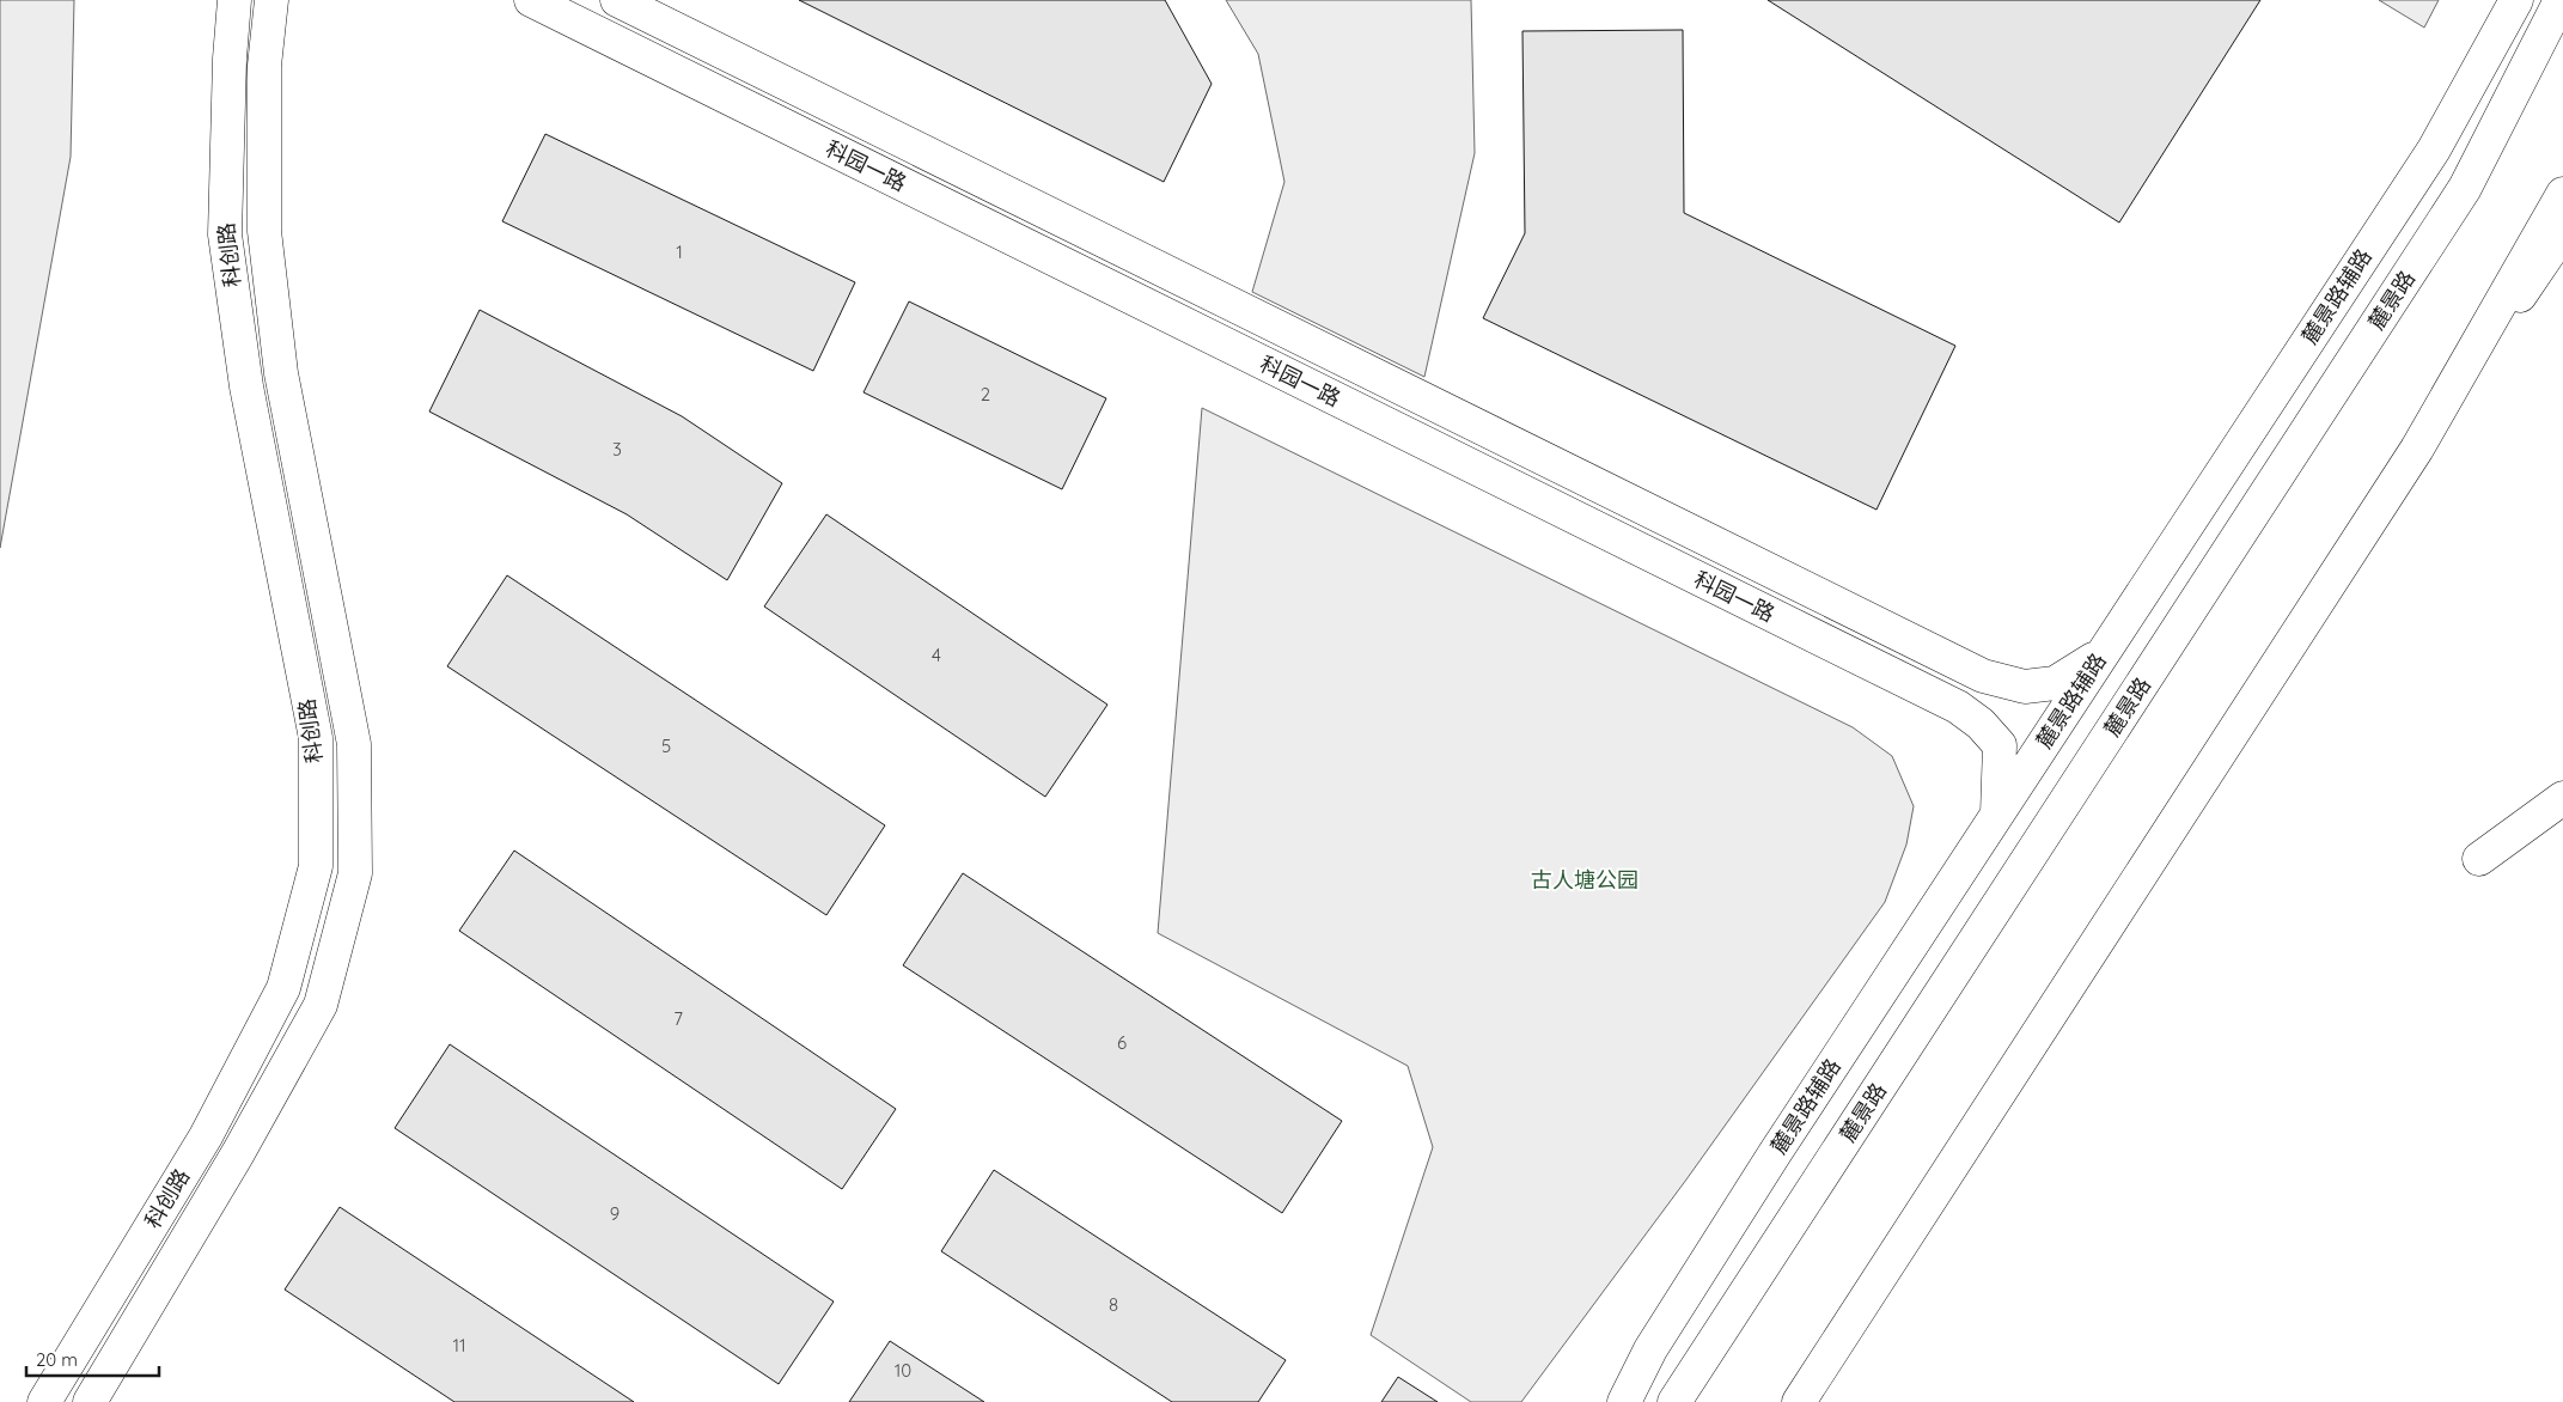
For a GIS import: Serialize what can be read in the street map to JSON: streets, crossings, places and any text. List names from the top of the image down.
{
  "streets": {
    "main road": [
      "科园一路",
      "科创路",
      "麓景路辅路",
      "麓景路"
    ]
  },
  "crossings": [
    ["科园一路", "麓景路辅路"]
  ],
  "parks": ["古人塘公园"],
  "house_numbers": [
    "1",
    "2",
    "3",
    "4",
    "5",
    "7",
    "6",
    "9",
    "8",
    "11",
    "10"
  ],
  "scale_bar": "20 m"
}
